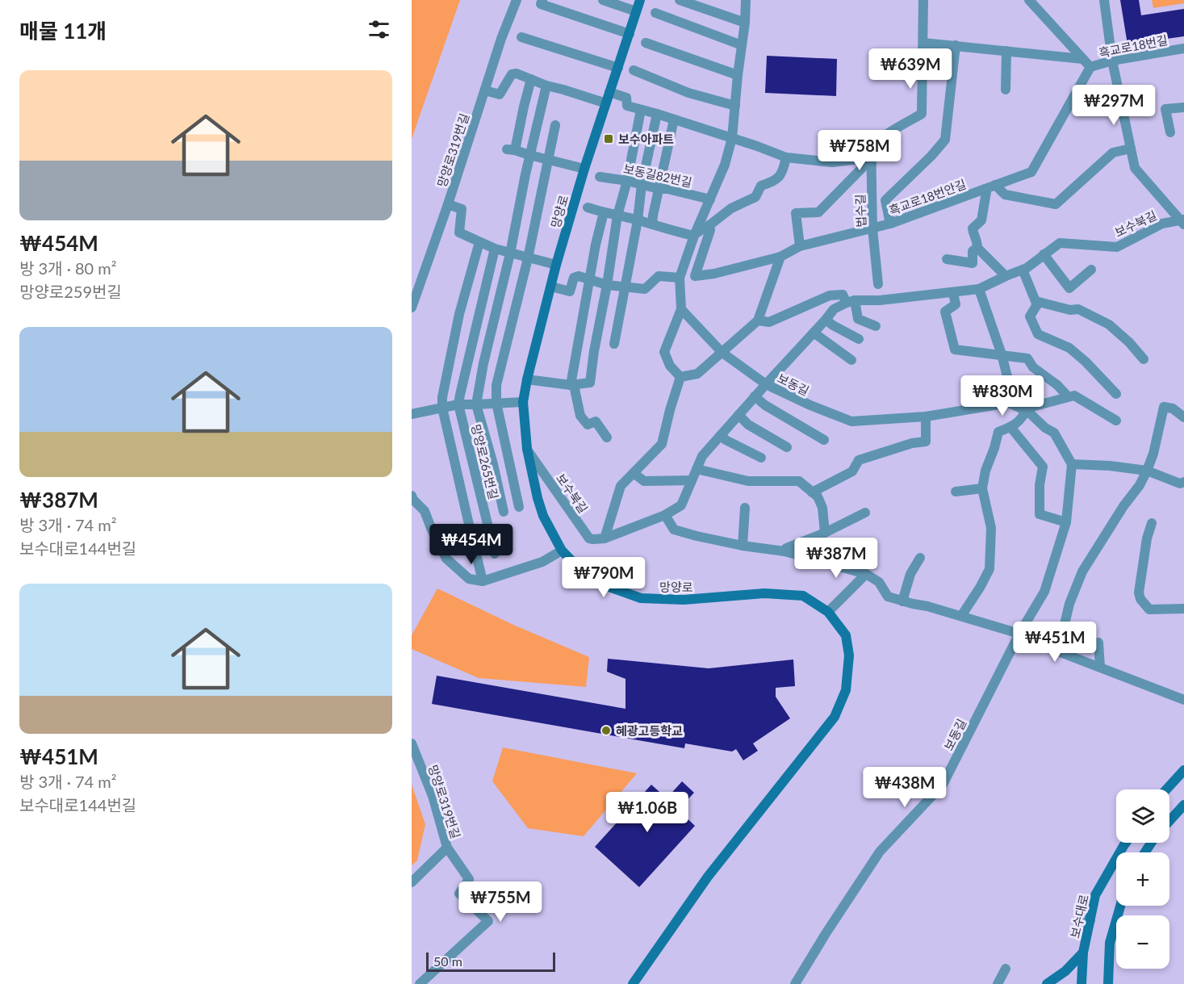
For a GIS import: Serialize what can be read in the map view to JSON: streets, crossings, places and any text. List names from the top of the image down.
{
  "streets": {
    "main road": ["망양로", "보수대로"],
    "street": [
      "흑교로18번길",
      "망양로319번길",
      "보동길82번길",
      "흑교로18번안길",
      "법수길",
      "보수북길",
      "보동길",
      "망양로265번길"
    ]
  },
  "crossings": [
    ["흑교로18번길", "흑교로18번안길"],
    ["흑교로18번안길", "법수길"],
    ["법수길", "보수북길"],
    ["망양로", "보수북길"]
  ],
  "places": {
    "transit": ["보수아파트"],
    "other": ["혜광고등학교"]
  },
  "scale_bar": "50 m",
  "page": {
    "heading": "매물 11개",
    "price": [
      "₩639M",
      "₩297M",
      "₩758M",
      "₩830M",
      "₩454M",
      "₩387M",
      "₩790M",
      "₩451M",
      "₩438M",
      "₩1.06B",
      "₩755M"
    ],
    "list": [
      {
        "name": "₩454M",
        "note": "방 3개 · 80 m² · 망양로259번길"
      },
      {
        "name": "₩387M",
        "note": "방 3개 · 74 m² · 보수대로144번길"
      },
      {
        "name": "₩451M",
        "note": "방 3개 · 74 m² · 보수대로144번길"
      }
    ],
    "map_buttons": ["+", "−"],
    "scale": "50 m"
  }
}
